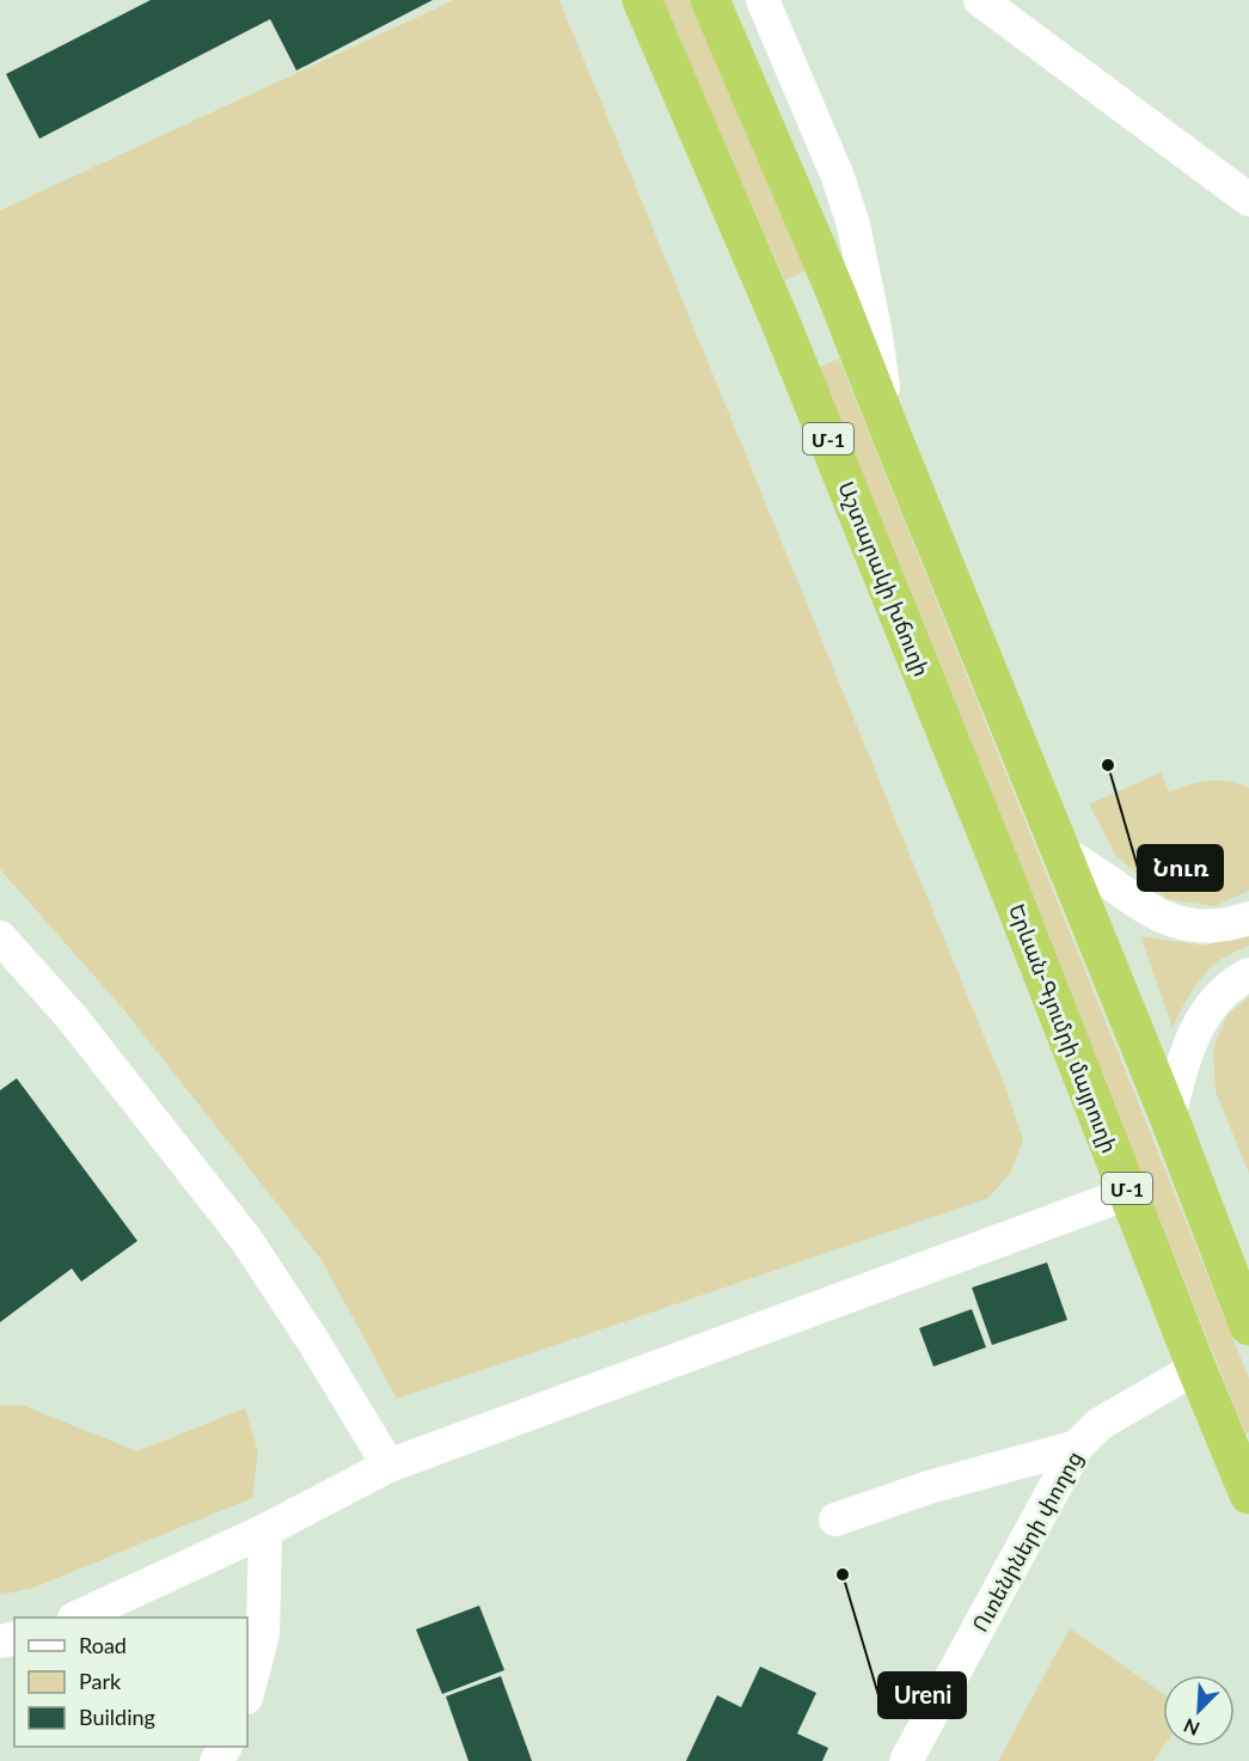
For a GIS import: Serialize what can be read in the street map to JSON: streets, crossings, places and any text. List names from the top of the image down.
{
  "streets": {
    "highway": ["Մ-1", "Աշտարակի խճուղի", "Երևան-Գյումրի մայրուղի"],
    "street": ["Ուռենիների փողոց"]
  },
  "crossings": [
    ["Աշտարակի խճուղի", "Երևան-Գյումրի մայրուղի"],
    ["Երևան-Գյումրի մայրուղի", "Ուռենիների փողոց"]
  ],
  "places": ["Նուռ", "Ureni"],
  "legend": ["Road", "Park", "Building"],
  "north": "bottom left"
}
